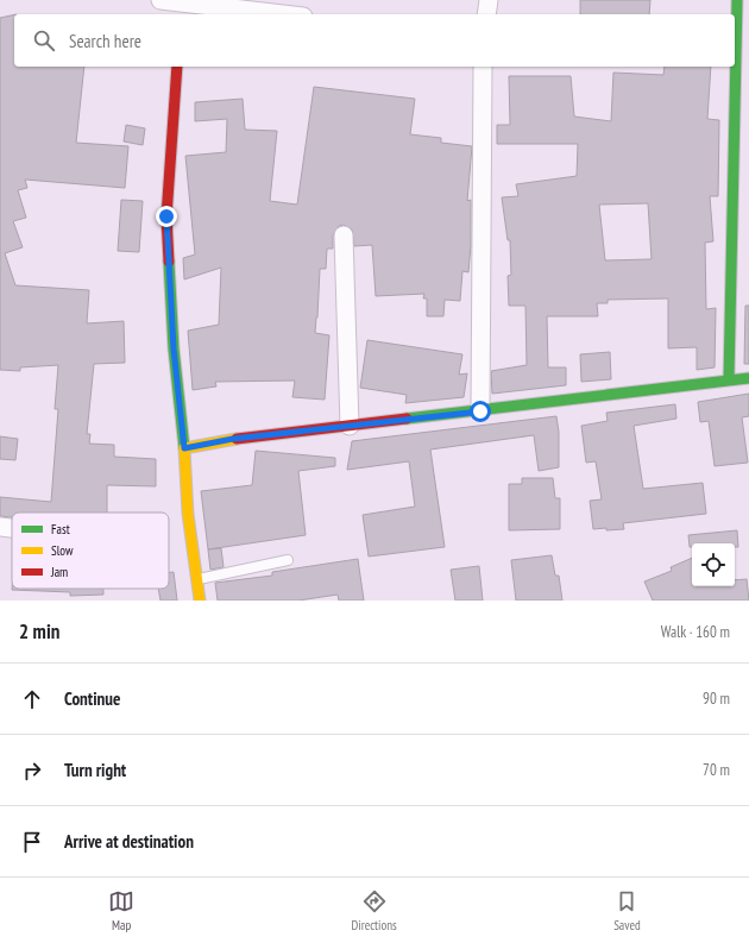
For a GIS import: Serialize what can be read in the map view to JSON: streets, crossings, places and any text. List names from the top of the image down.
{
  "legend": ["Fast", "Slow", "Jam"],
  "page": {
    "search": "Search here",
    "heading": ["2 min", "Walk · 160 m"],
    "list": [
      ["Continue", "90 m"],
      ["Turn right", "70 m"],
      "Arrive at destination"
    ],
    "nav": ["Map", "Directions", "Saved"]
  }
}
